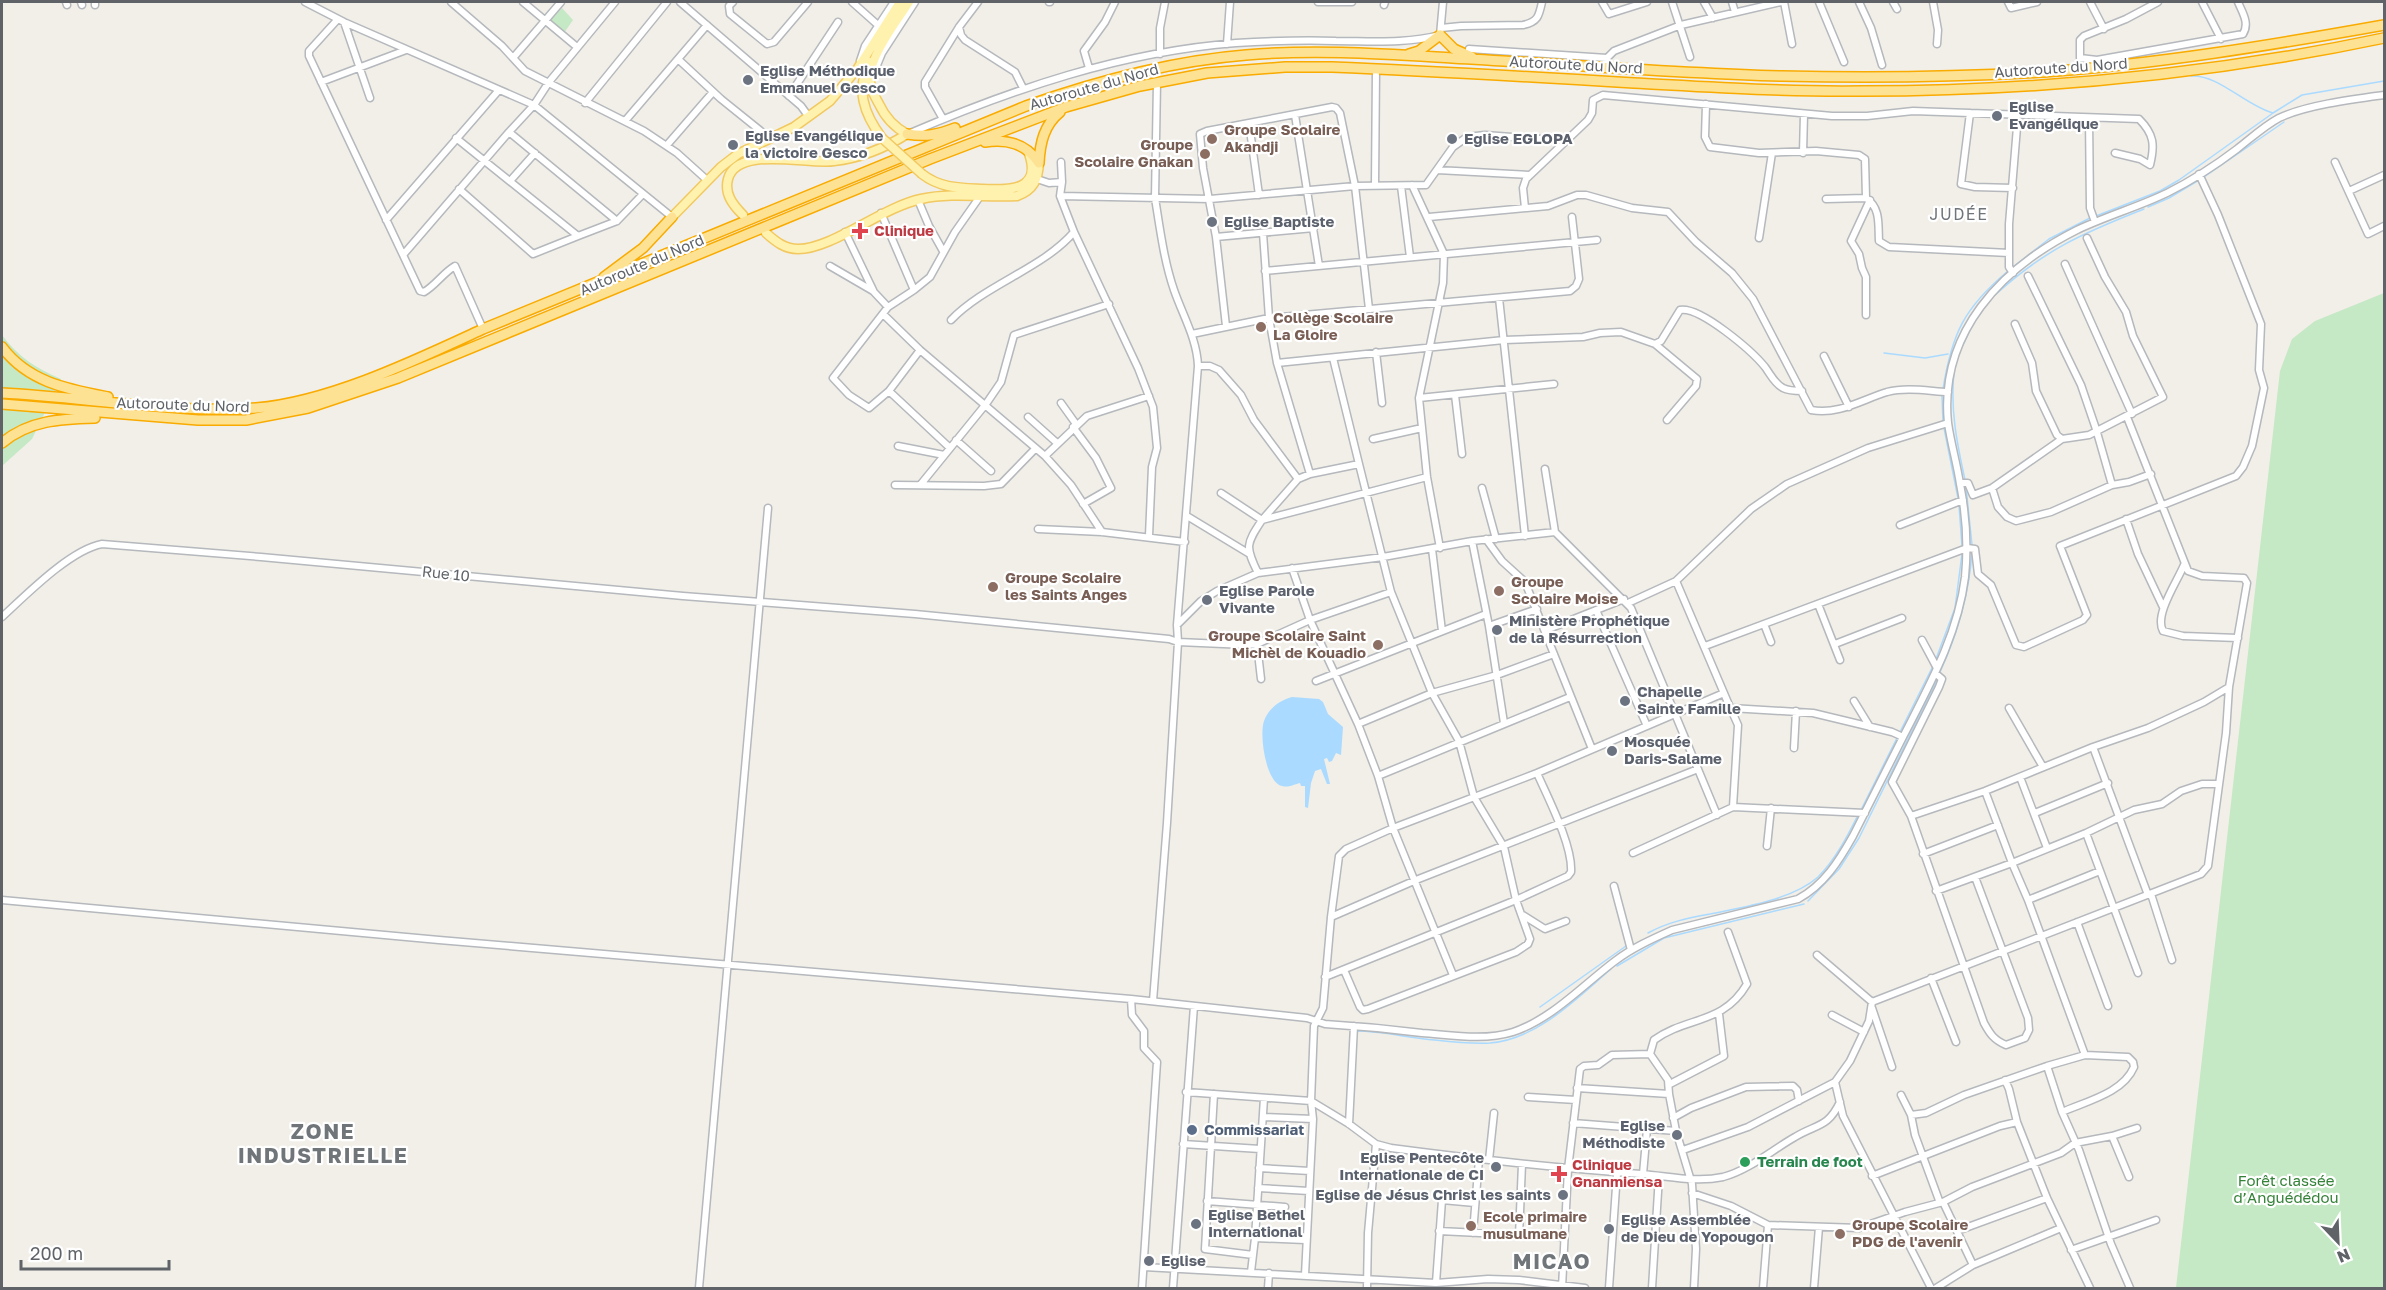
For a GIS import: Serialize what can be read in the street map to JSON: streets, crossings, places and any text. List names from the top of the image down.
{
  "streets": {
    "highway": ["Autoroute du Nord"],
    "street": ["Rue 10"]
  },
  "districts": ["JUDÉE", "ZONE INDUSTRIELLE", "MICAO"],
  "parks": ["Forêt classée d’Anguédédou"],
  "places": {
    "other": [
      "Eglise Méthodique Emmanuel Gesco",
      "Eglise Evangélique",
      "Groupe Scolaire Akandji",
      "Eglise EGLOPA",
      "Eglise Evangélique la victoire Gesco",
      "Groupe Scolaire Gnakan",
      "Eglise Baptiste",
      "Collège Scolaire La Gloire",
      "Groupe Scolaire les Saints Anges",
      "Groupe Scolaire Moise",
      "Eglise Parole Vivante",
      "Ministère Prophétique de la Résurrection",
      "Groupe Scolaire Saint Michèl de Kouadio",
      "Chapelle Sainte Famille",
      "Mosquée Daris-Salame",
      "Commissariat",
      "Eglise Méthodiste",
      "Terrain de foot",
      "Eglise Pentecôte Internationale de CI",
      "Eglise de Jésus Christ les saints",
      "Eglise Bethel International",
      "Ecole primaire musulmane",
      "Eglise Assemblée de Dieu de Yopougon",
      "Groupe Scolaire PDG de l'avenir",
      "Eglise"
    ],
    "health": ["Clinique", "Clinique Gnanmiensa"]
  },
  "scale_bar": "200 m",
  "north": "bottom right"
}
